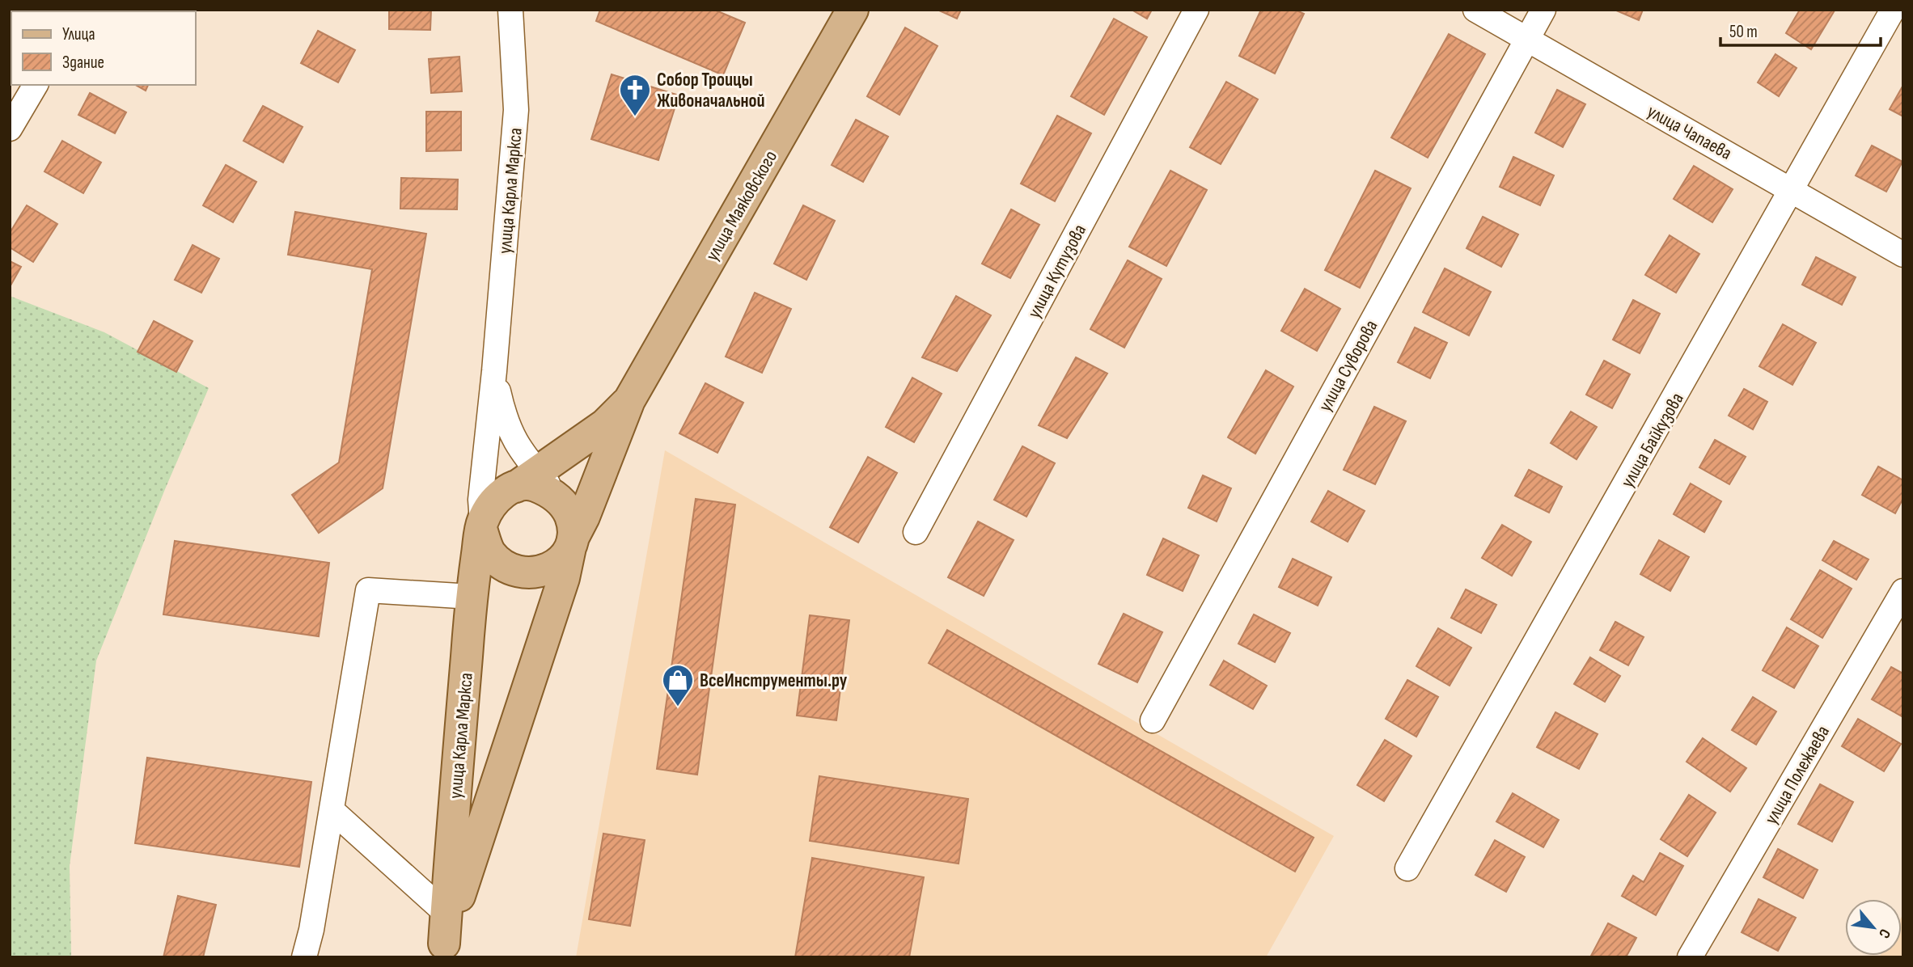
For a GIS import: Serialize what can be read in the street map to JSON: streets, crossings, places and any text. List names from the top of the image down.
{
  "streets": {
    "main road": ["улица Карла Маркса", "улица Маяковского"],
    "street": [
      "улица Чапаева",
      "улица Кутузова",
      "улица Суворова",
      "улица Байкузова",
      "улица Полежаева"
    ]
  },
  "crossings": [
    ["улица Чапаева", "улица Суворова"],
    ["улица Чапаева", "улица Байкузова"],
    ["улица Карла Маркса", "улица Маяковского"]
  ],
  "places": {
    "church": ["Собор Троицы Живоначальной"],
    "shop": ["ВсеИнструменты.ру"]
  },
  "legend": ["Улица", "Здание"],
  "scale_bar": "50 m",
  "north": "bottom right"
}
